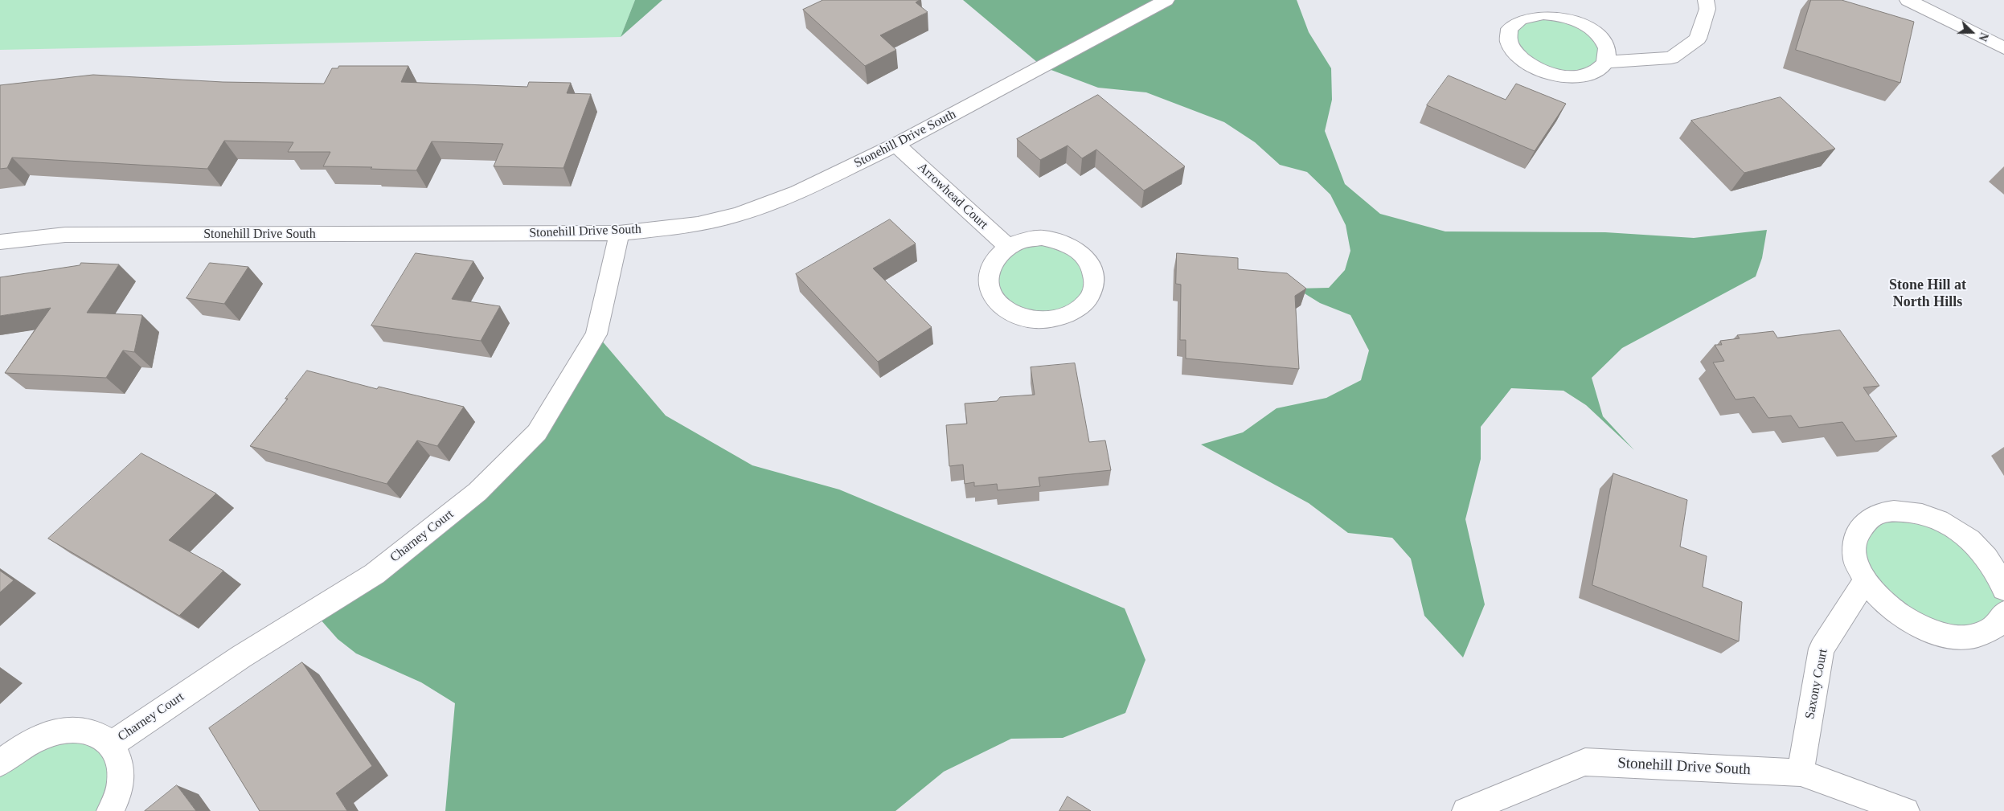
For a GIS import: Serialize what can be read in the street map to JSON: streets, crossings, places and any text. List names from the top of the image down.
{
  "streets": {
    "street": [
      "Stonehill Drive South",
      "Arrowhead Court",
      "Charney Court",
      "Saxony Court"
    ]
  },
  "crossings": [
    ["Stonehill Drive South", "Arrowhead Court"],
    ["Stonehill Drive South", "Charney Court"],
    ["Stonehill Drive South", "Saxony Court"]
  ],
  "districts": ["Stone Hill at North Hills"],
  "north": "right"
}
